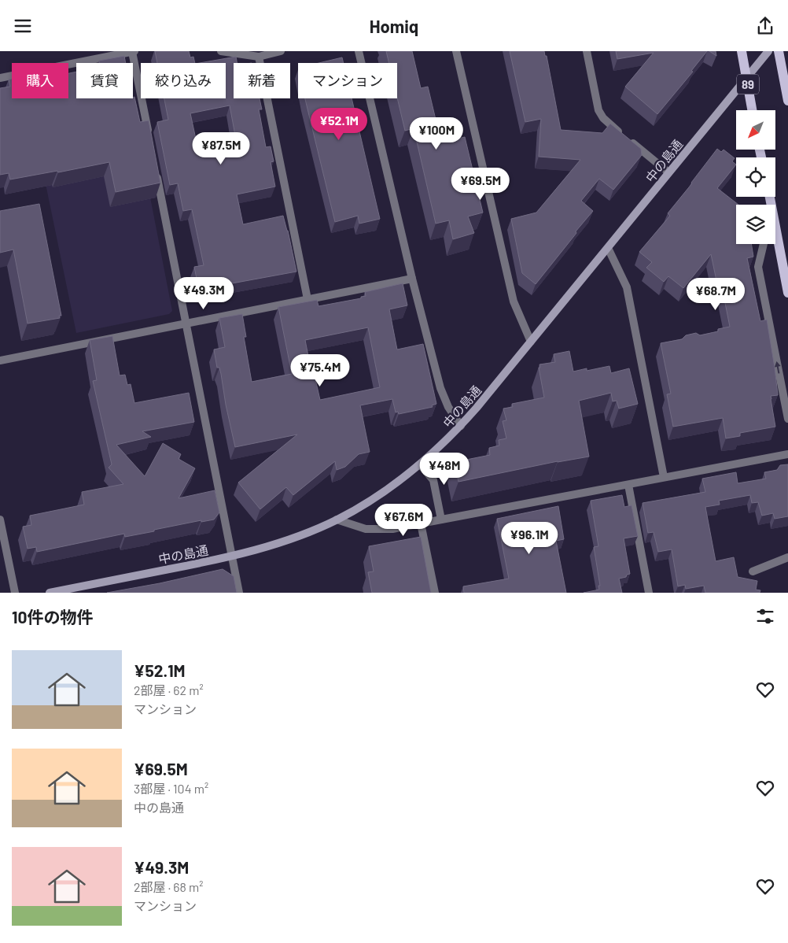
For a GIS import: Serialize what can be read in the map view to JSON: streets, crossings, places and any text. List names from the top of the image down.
{
  "streets": {
    "main road": ["89"],
    "street": ["中の島通"]
  },
  "crossings": [
    ["89", "中の島通"]
  ],
  "north": "bottom left",
  "page": {
    "header": "Homiq",
    "chip": [
      "購入",
      "賃貸",
      "絞り込み",
      "新着",
      "マンション"
    ],
    "price": [
      "¥52.1M",
      "¥100M",
      "¥87.5M",
      "¥69.5M",
      "¥49.3M",
      "¥68.7M",
      "¥75.4M",
      "¥48M",
      "¥67.6M",
      "¥96.1M"
    ],
    "heading": "10件の物件",
    "list": [
      {
        "name": "¥52.1M",
        "note": "2部屋 · 62 m² · マンション"
      },
      {
        "name": "¥69.5M",
        "note": "3部屋 · 104 m² · 中の島通"
      },
      {
        "name": "¥49.3M",
        "note": "2部屋 · 68 m² · マンション"
      }
    ]
  }
}
